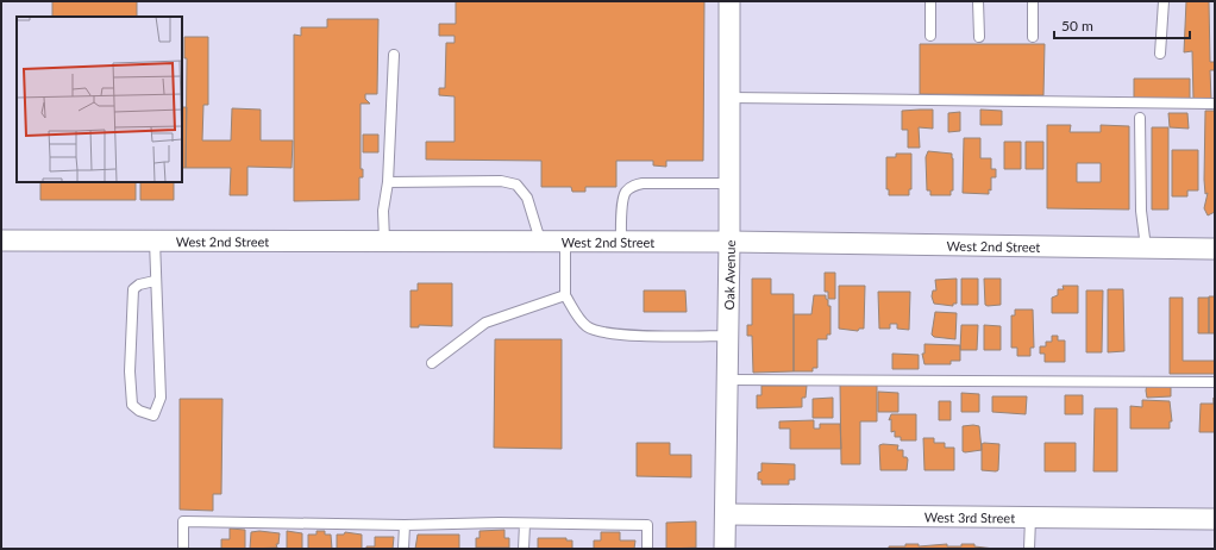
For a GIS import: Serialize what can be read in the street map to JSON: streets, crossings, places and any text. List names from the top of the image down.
{
  "streets": {
    "street": ["West 2nd Street", "Oak Avenue", "West 3rd Street"]
  },
  "crossings": [
    ["West 2nd Street", "Oak Avenue"],
    ["Oak Avenue", "West 3rd Street"]
  ],
  "scale_bar": "50 m"
}
